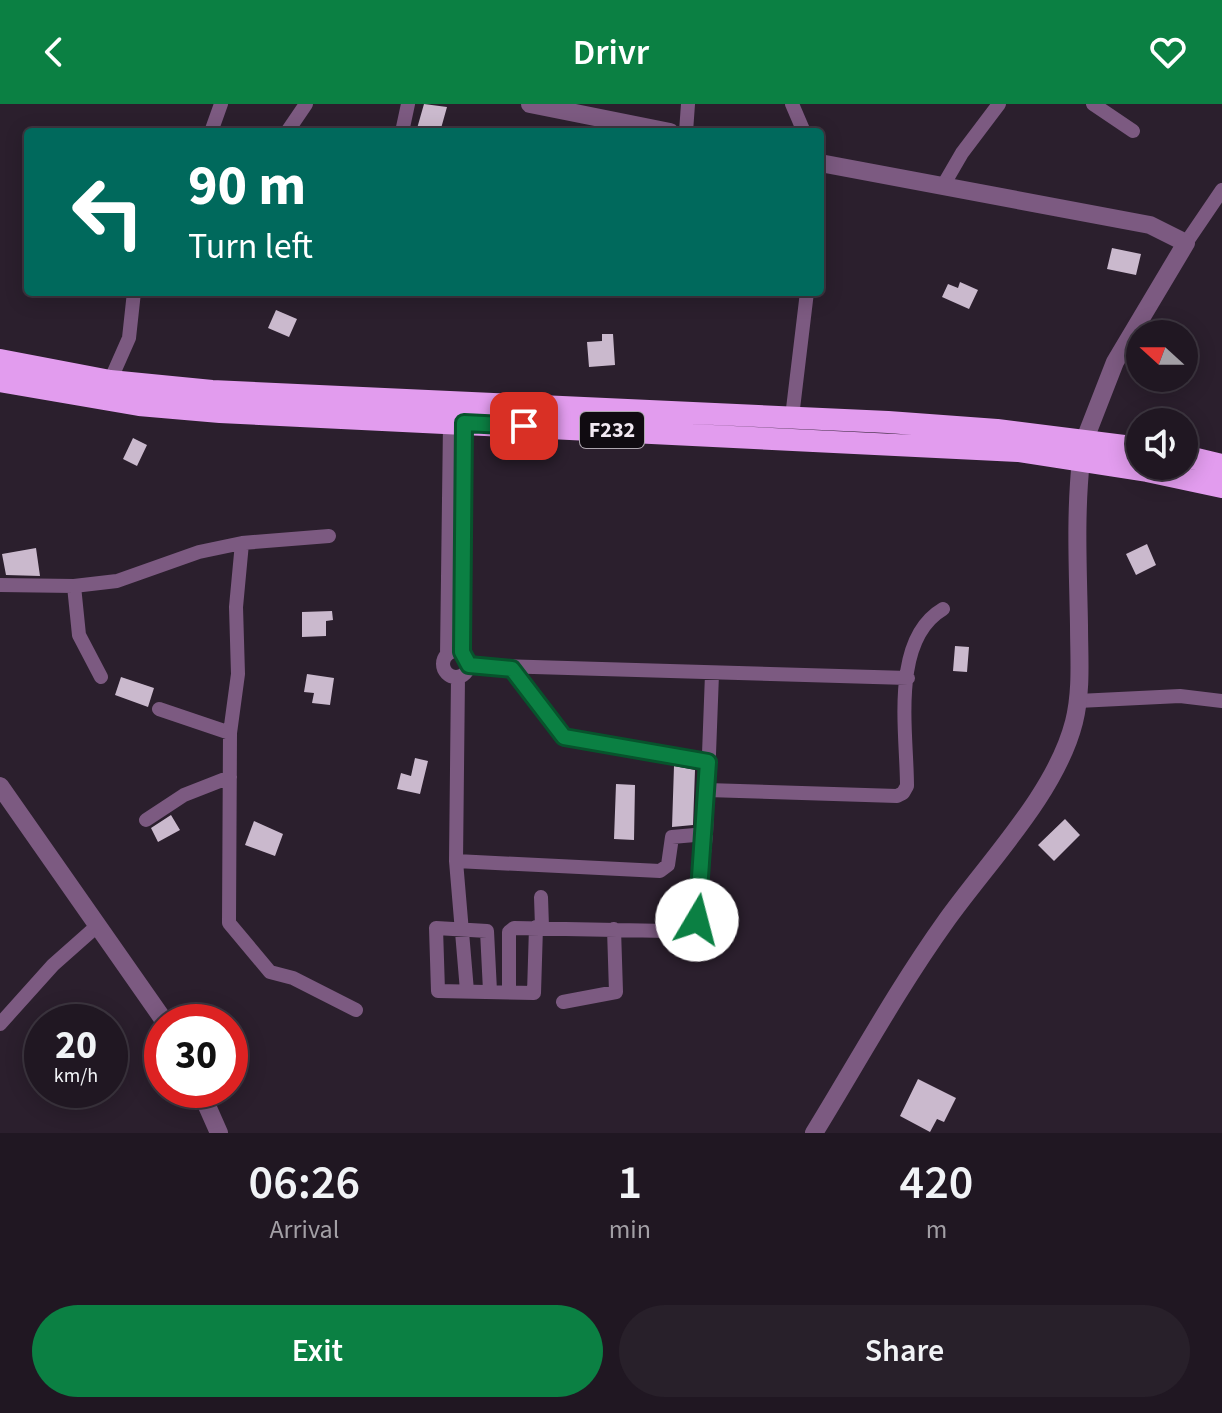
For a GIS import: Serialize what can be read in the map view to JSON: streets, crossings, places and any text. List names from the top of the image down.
{
  "streets": {
    "highway": ["F232"]
  },
  "north": "left",
  "page": {
    "header": "Drivr",
    "turn": ["90 m", "Turn left"],
    "speed": "20 km/h",
    "limit": "30",
    "eta": [
      "06:26",
      "Arrival",
      "1",
      "min",
      "420",
      "m"
    ],
    "buttons": ["Exit", "Share"]
  }
}
